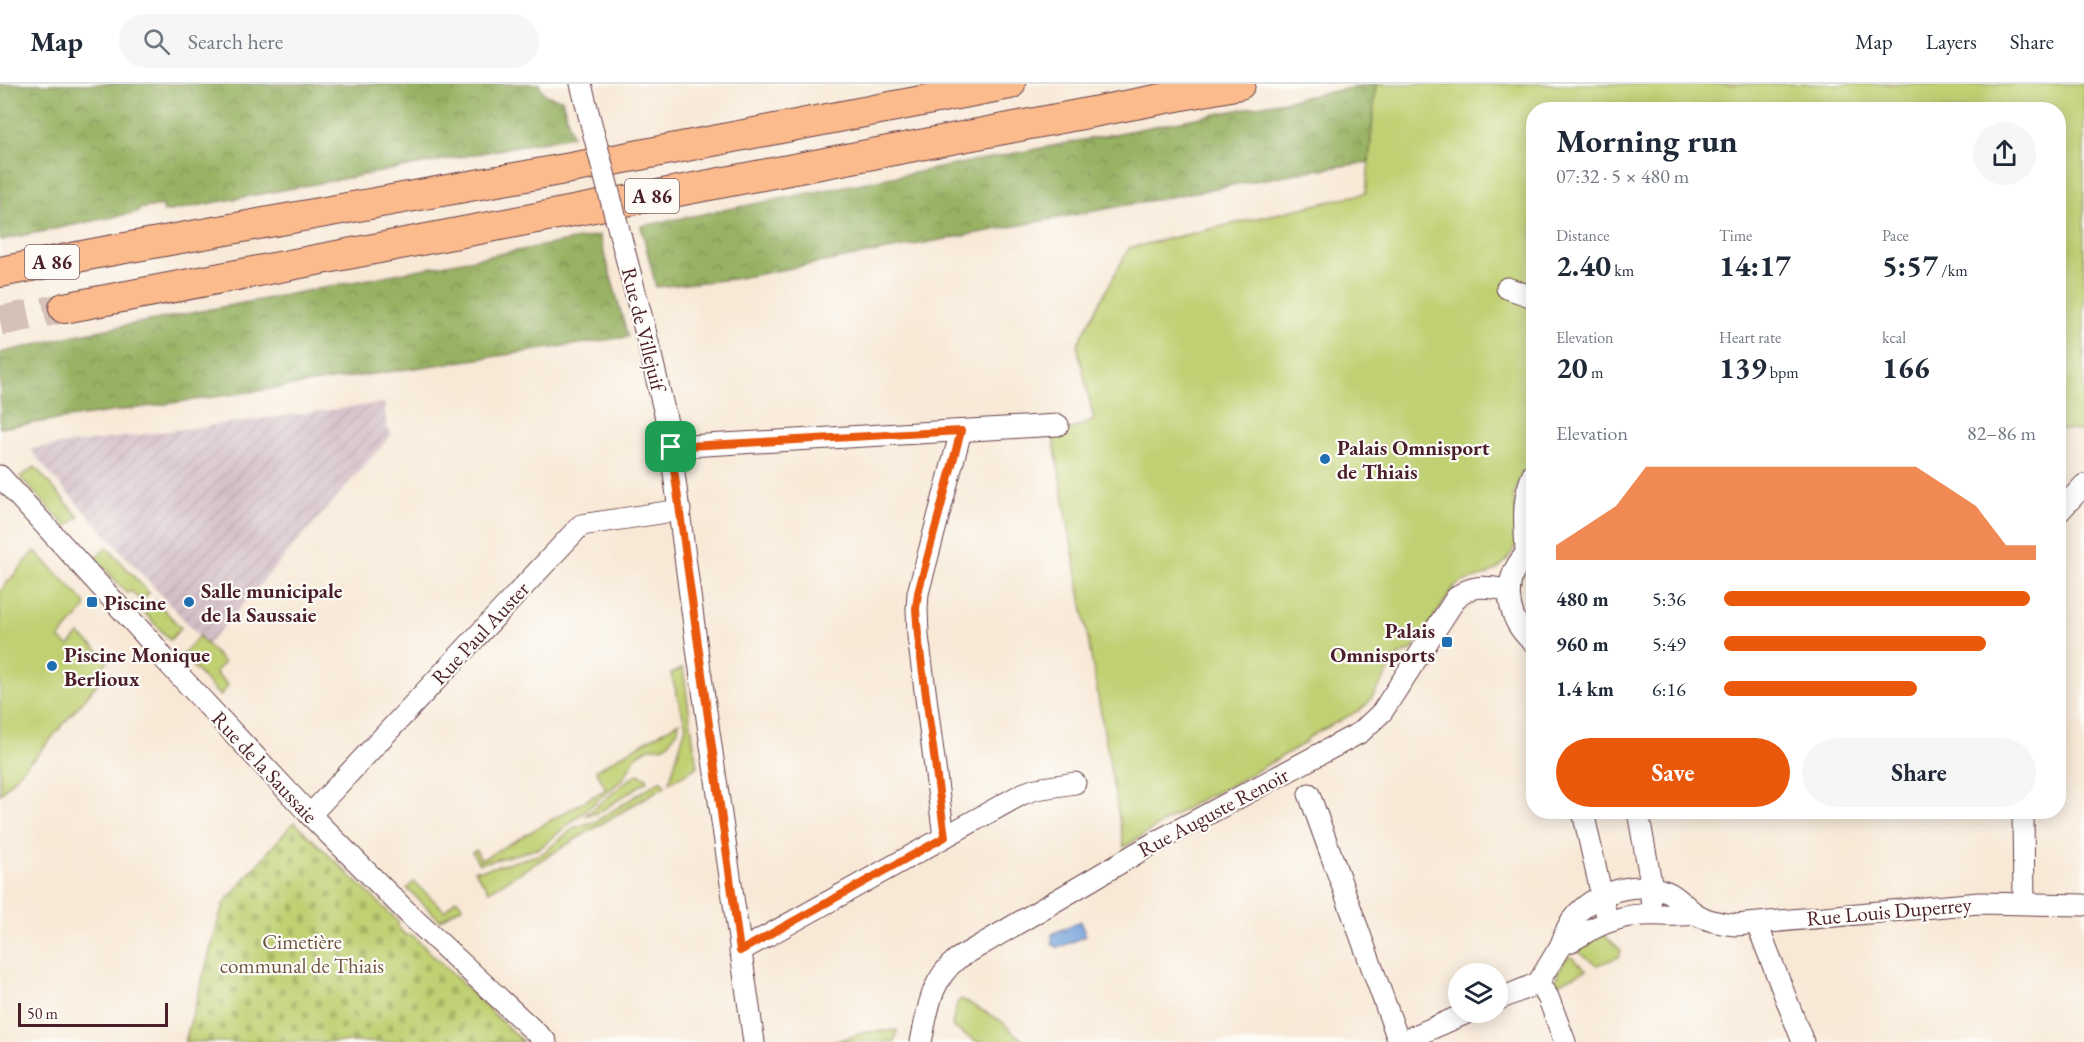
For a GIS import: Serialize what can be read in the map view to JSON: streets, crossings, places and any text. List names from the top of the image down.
{
  "streets": {
    "highway": ["A 86"],
    "street": [
      "Rue de Villejuif",
      "Rue Paul Auster",
      "Rue de la Saussaie",
      "Rue Auguste Renoir",
      "Rue Louis Duperrey"
    ]
  },
  "crossings": [
    ["Rue de Villejuif", "Rue Paul Auster"],
    ["Rue Paul Auster", "Rue de la Saussaie"]
  ],
  "parks": ["Cimetière communal de Thiais"],
  "places": {
    "other": ["Palais Omnisport de Thiais", "Salle municipale de la Saussaie", "Piscine Monique Berlioux"],
    "transit": ["Piscine", "Palais Omnisports"]
  },
  "scale_bar": "50 m",
  "page": {
    "header": "Map",
    "search": "Search here",
    "nav": ["Map", "Layers", "Share"],
    "heading": ["Morning run", "07:32 · 5 × 480 m"],
    "stats": [
      ["Distance", "2.40 km"],
      ["Time", "14:17"],
      ["Pace", "5:57 /km"],
      ["Elevation", "20 m"],
      ["Heart rate", "139 bpm"],
      ["kcal", "166"]
    ],
    "chart": ["Elevation", "82–86 m"],
    "list": [
      {
        "name": "480 m",
        "note": "5:36"
      },
      {
        "name": "960 m",
        "note": "5:49"
      },
      {
        "name": "1.4 km",
        "note": "6:16"
      }
    ],
    "buttons": ["Save", "Share"],
    "scale": "50 m"
  }
}
